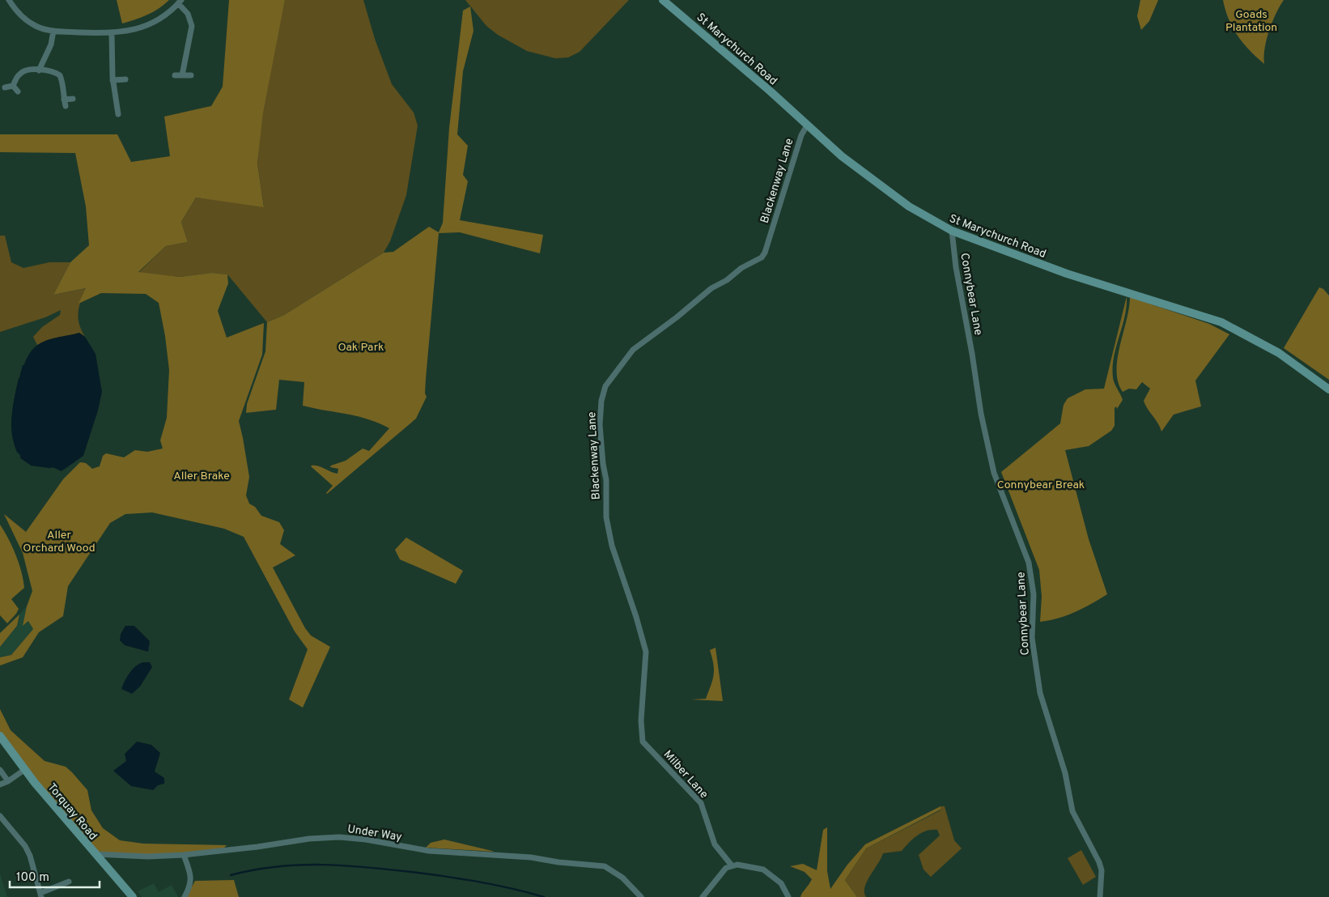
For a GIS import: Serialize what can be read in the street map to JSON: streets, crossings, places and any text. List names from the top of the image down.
{
  "streets": {
    "street": [
      "St Marychurch Road",
      "Blackenway Lane",
      "Connybear Lane",
      "Milber Lane",
      "Torquay Road",
      "Under Way"
    ]
  },
  "crossings": [
    ["St Marychurch Road", "Blackenway Lane"],
    ["St Marychurch Road", "Connybear Lane"],
    ["Blackenway Lane", "Milber Lane"],
    ["Torquay Road", "Under Way"]
  ],
  "parks": [
    "Goads Plantation",
    "Oak Park",
    "Aller Brake",
    "Connybear Break",
    "Aller Orchard Wood"
  ],
  "scale_bar": "100 m"
}
